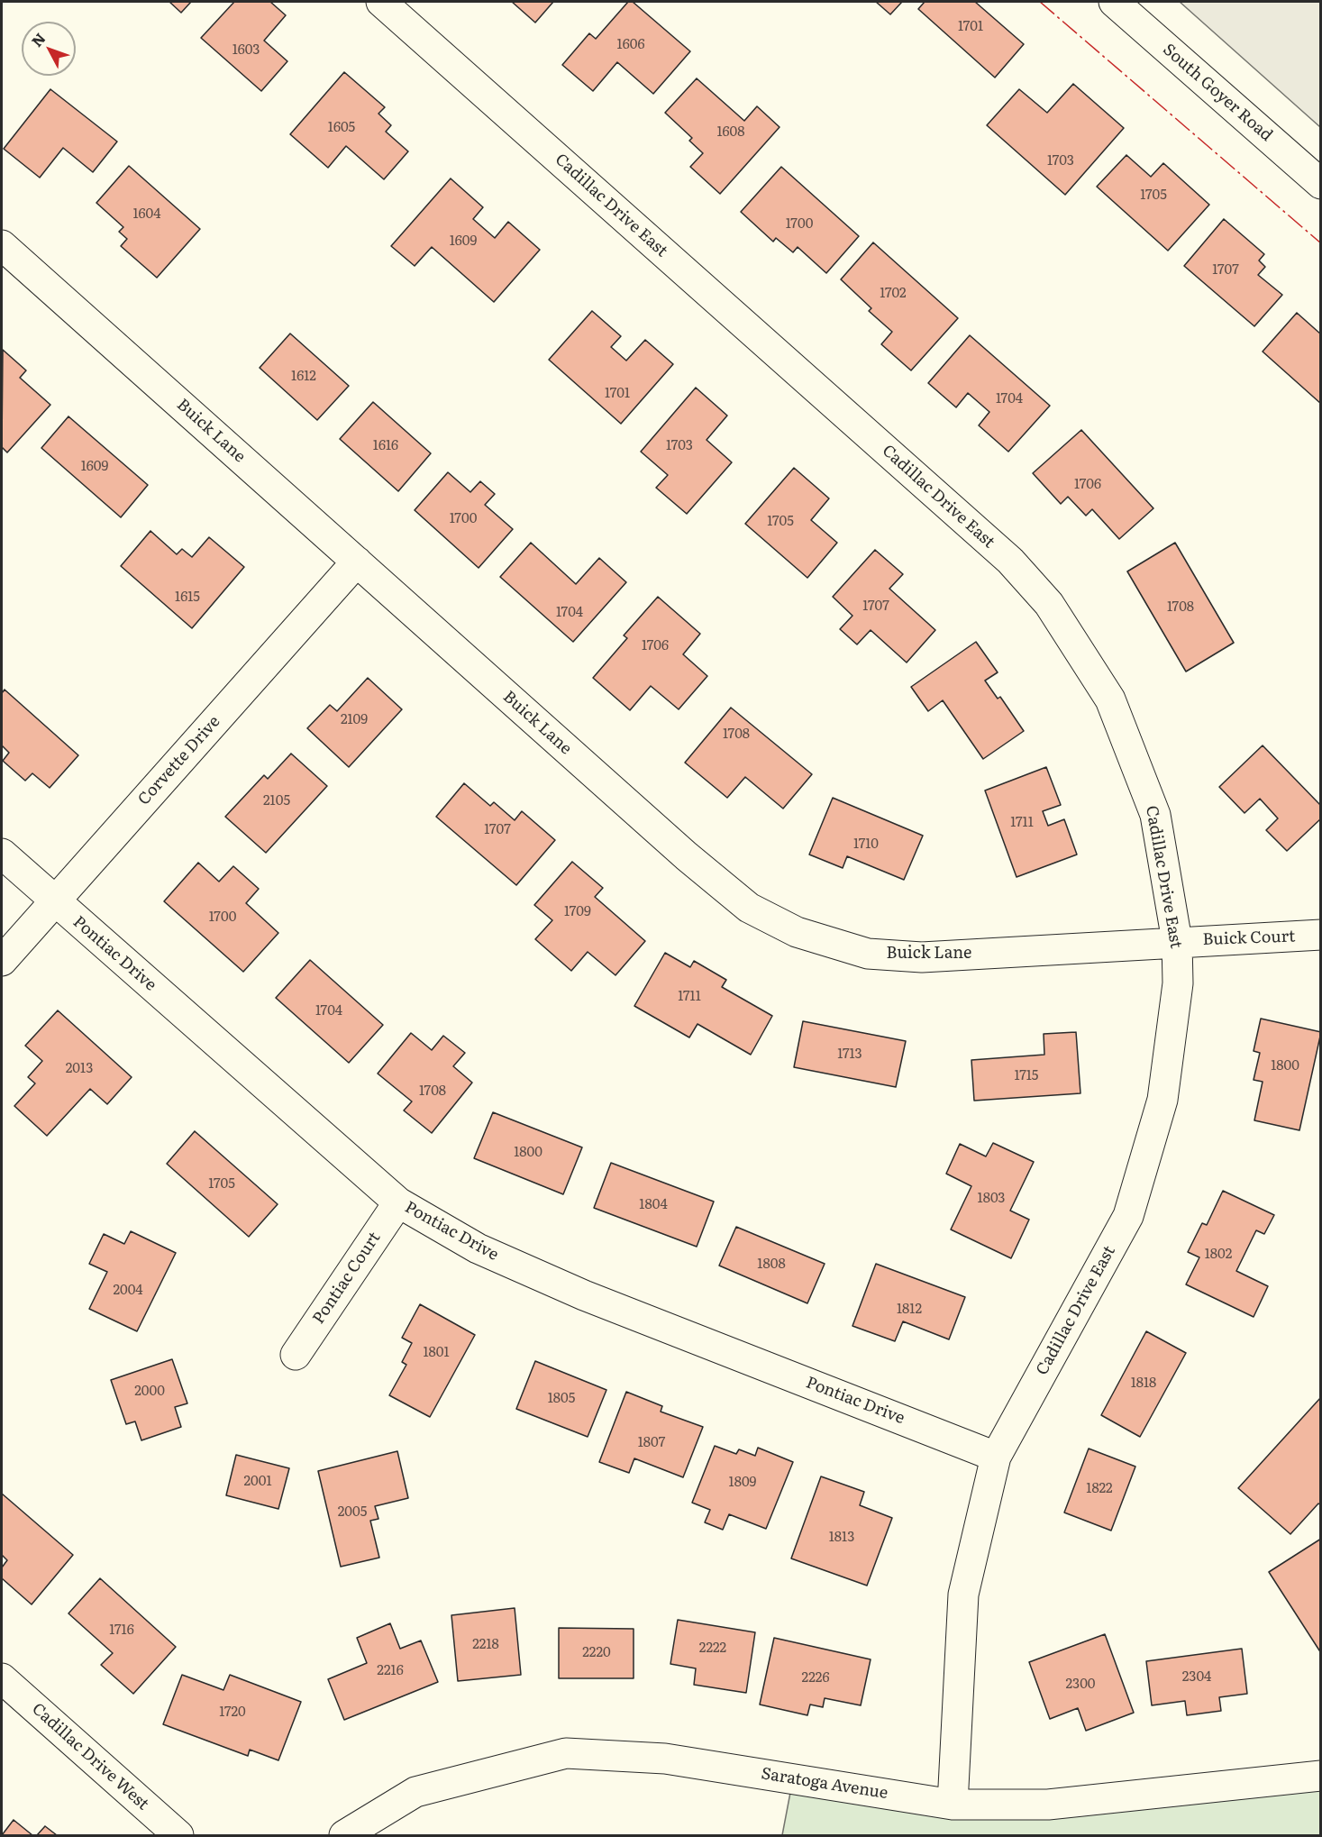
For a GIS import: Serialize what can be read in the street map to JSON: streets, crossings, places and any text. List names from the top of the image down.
{
  "streets": {
    "street": [
      "South Goyer Road",
      "Cadillac Drive East",
      "Buick Lane",
      "Corvette Drive",
      "Buick Court",
      "Pontiac Drive",
      "Pontiac Court",
      "Cadillac Drive West",
      "Saratoga Avenue"
    ]
  },
  "crossings": [
    ["Cadillac Drive East", "Buick Lane"],
    ["Cadillac Drive East", "Buick Court"],
    ["Cadillac Drive East", "Pontiac Drive"],
    ["Cadillac Drive East", "Saratoga Avenue"],
    ["Buick Lane", "Corvette Drive"],
    ["Buick Lane", "Buick Court"],
    ["Corvette Drive", "Pontiac Drive"],
    ["Pontiac Drive", "Pontiac Court"]
  ],
  "house_numbers": [
    "1701",
    "1606",
    "1603",
    "1605",
    "1608",
    "1703",
    "1705",
    "1604",
    "1700",
    "1609",
    "1707",
    "1702",
    "1612",
    "1701",
    "1704",
    "1616",
    "1703",
    "1609",
    "1706",
    "1700",
    "1705",
    "1615",
    "1707",
    "1708",
    "1704",
    "1706",
    "2109",
    "1708",
    "2105",
    "1711",
    "1707",
    "1710",
    "1709",
    "1700",
    "1711",
    "1704",
    "1713",
    "1800",
    "2013",
    "1715",
    "1708",
    "1800",
    "1705",
    "1803",
    "1804",
    "1802",
    "1808",
    "2004",
    "1812",
    "1801",
    "1818",
    "2000",
    "1805",
    "1807",
    "2001",
    "1809",
    "1822",
    "2005",
    "1813",
    "1716",
    "2218",
    "2222",
    "2220",
    "2216",
    "2304",
    "2226",
    "2300",
    "1720"
  ],
  "north": "top left"
}
